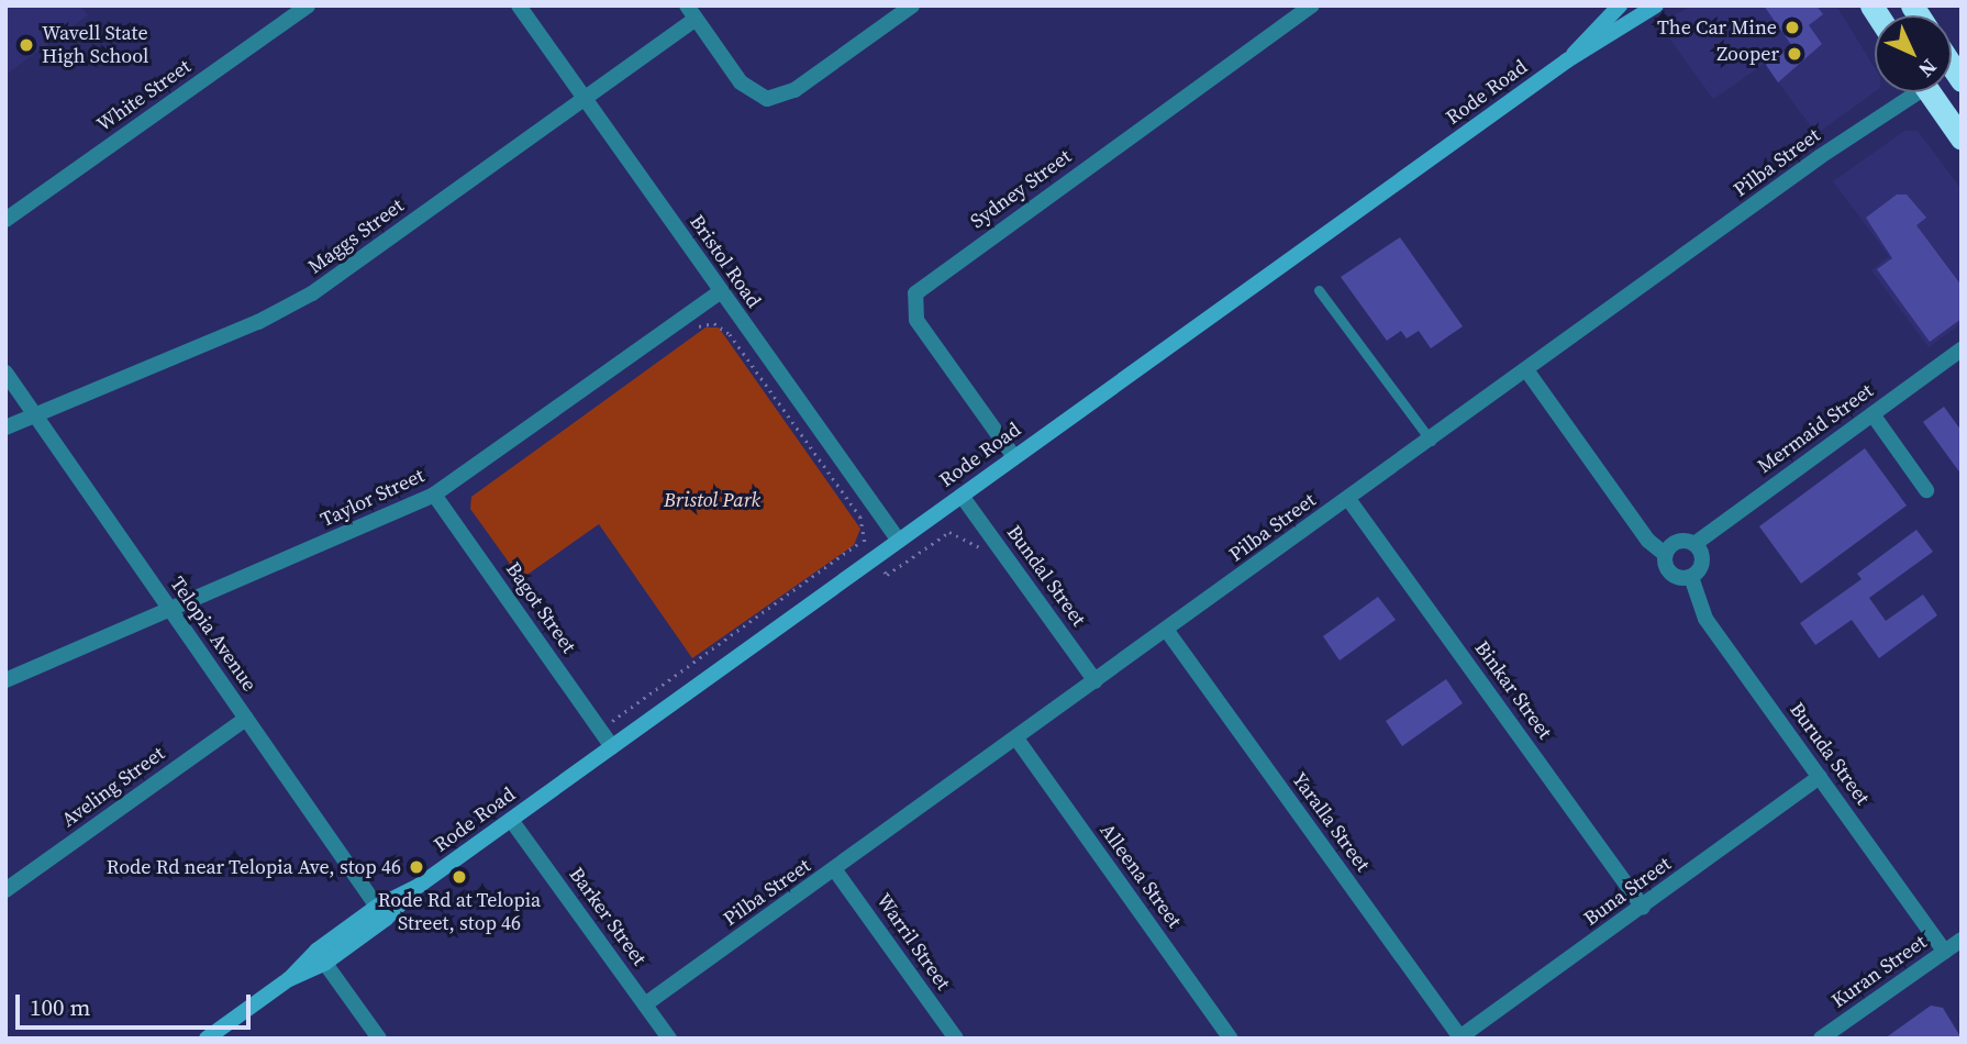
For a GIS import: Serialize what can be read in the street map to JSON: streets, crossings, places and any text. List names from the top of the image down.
{
  "streets": {
    "main road": ["Rode Road"],
    "street": [
      "White Street",
      "Pilba Street",
      "Sydney Street",
      "Maggs Street",
      "Bristol Road",
      "Mermaid Street",
      "Taylor Street",
      "Bundal Street",
      "Bagot Street",
      "Telopia Avenue",
      "Binkar Street",
      "Buruda Street",
      "Aveling Street",
      "Yaralla Street",
      "Alleena Street",
      "Buna Street",
      "Barker Street",
      "Warril Street",
      "Kuran Street"
    ]
  },
  "crossings": [
    ["Rode Road", "Sydney Street"],
    ["Rode Road", "Bristol Road"],
    ["Rode Road", "Bundal Street"],
    ["Rode Road", "Bagot Street"],
    ["Rode Road", "Telopia Avenue"],
    ["Rode Road", "Barker Street"],
    ["Pilba Street", "Bundal Street"],
    ["Pilba Street", "Binkar Street"],
    ["Pilba Street", "Yaralla Street"],
    ["Pilba Street", "Alleena Street"],
    ["Pilba Street", "Barker Street"],
    ["Pilba Street", "Warril Street"],
    ["Maggs Street", "Bristol Road"],
    ["Maggs Street", "Telopia Avenue"],
    ["Bristol Road", "Taylor Street"],
    ["Mermaid Street", "Buruda Street"],
    ["Taylor Street", "Bagot Street"],
    ["Taylor Street", "Telopia Avenue"],
    ["Telopia Avenue", "Aveling Street"],
    ["Binkar Street", "Buna Street"],
    ["Buruda Street", "Buna Street"],
    ["Buruda Street", "Kuran Street"],
    ["Yaralla Street", "Buna Street"]
  ],
  "parks": ["Bristol Park"],
  "places": [
    "The Car Mine",
    "Wavell State High School",
    "Zooper",
    "Rode Rd near Telopia Ave, stop 46",
    "Rode Rd at Telopia Street, stop 46"
  ],
  "scale_bar": "100 m",
  "north": "bottom right"
}
